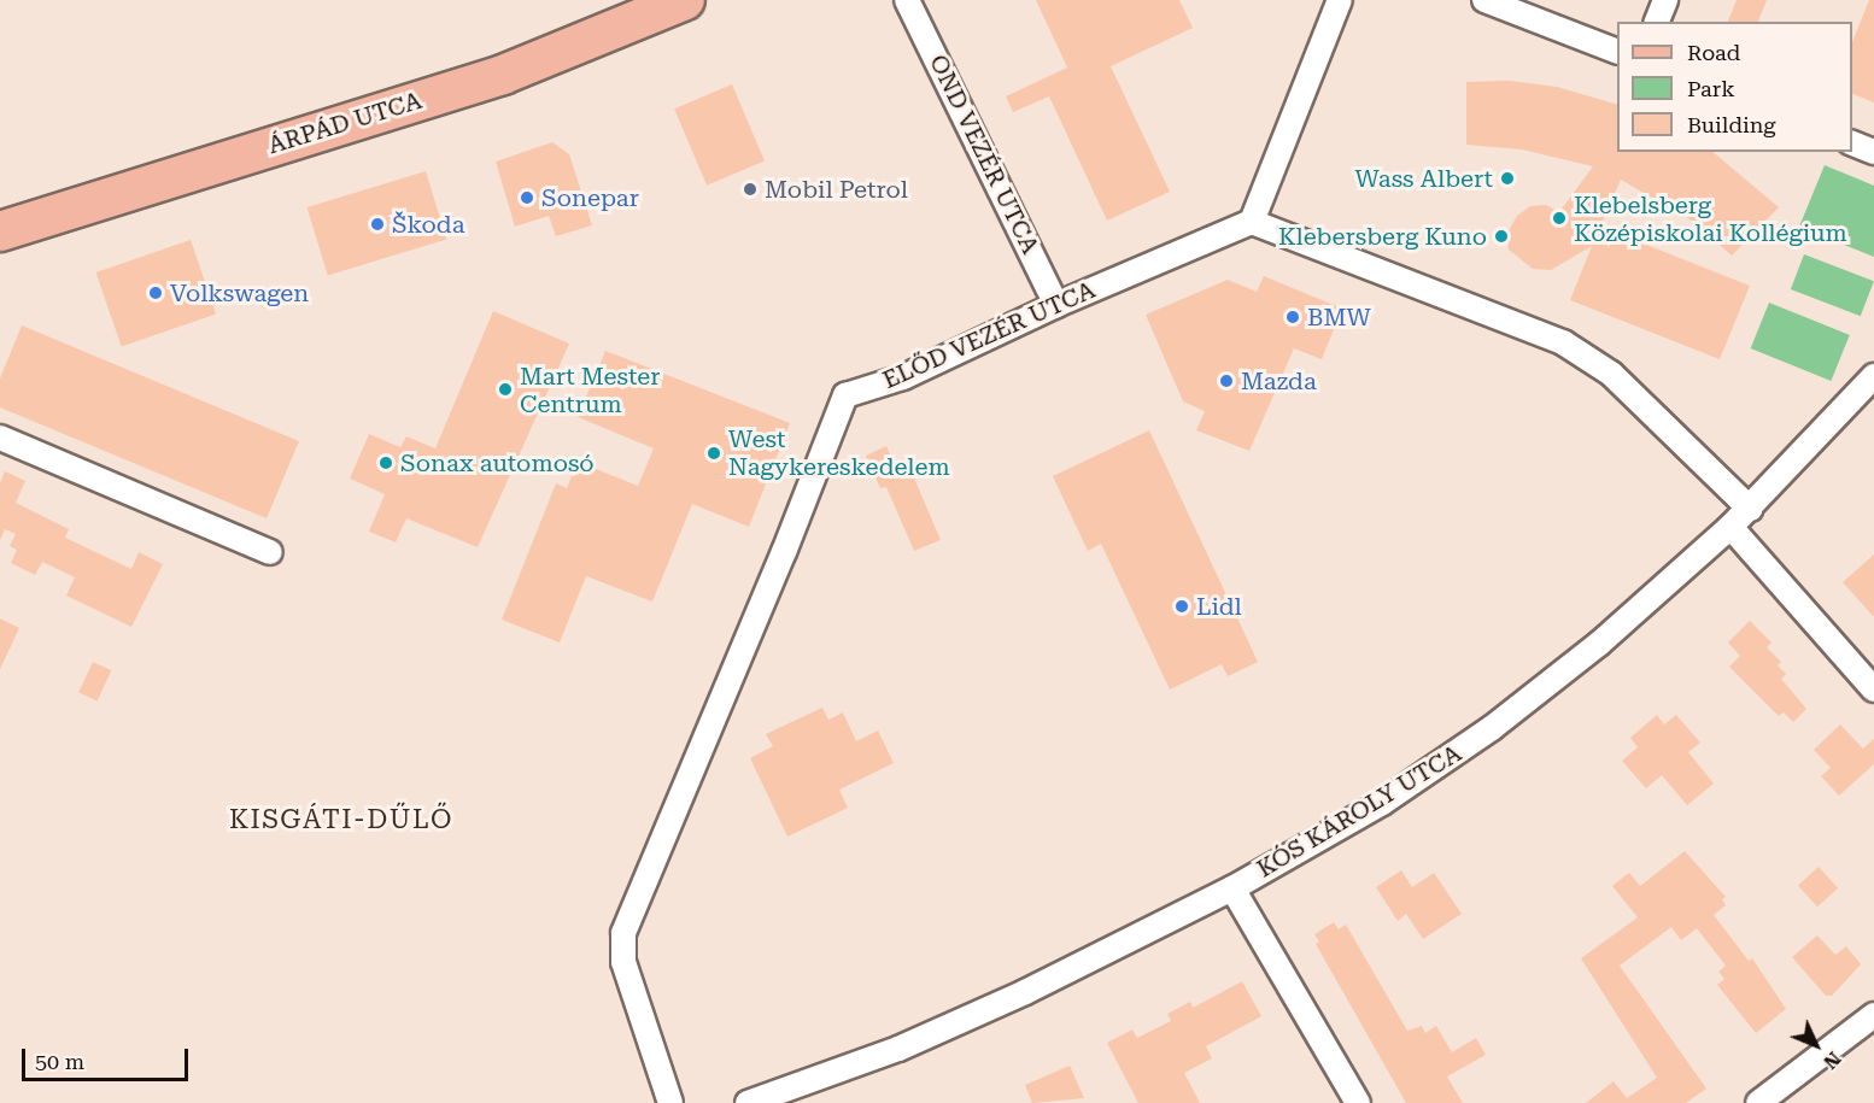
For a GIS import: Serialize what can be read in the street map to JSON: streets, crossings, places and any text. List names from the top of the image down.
{
  "streets": {
    "main road": ["ÁRPÁD UTCA"],
    "street": ["OND VEZÉR UTCA", "ELŐD VEZÉR UTCA", "KÓS KÁROLY UTCA"]
  },
  "crossings": [
    ["OND VEZÉR UTCA", "ELŐD VEZÉR UTCA"]
  ],
  "districts": ["KISGÁTI-DŰLŐ"],
  "places": [
    "Wass Albert",
    "Mobil Petrol",
    "Sonepar",
    "Klebelsberg Középiskolai Kollégium",
    "Škoda",
    "Klebersberg Kuno",
    "Volkswagen",
    "BMW",
    "Mazda",
    "Mart Mester Centrum",
    "West Nagykereskedelem",
    "Sonax automosó",
    "Lidl"
  ],
  "legend": ["Road", "Park", "Building"],
  "scale_bar": "50 m",
  "north": "bottom right"
}
